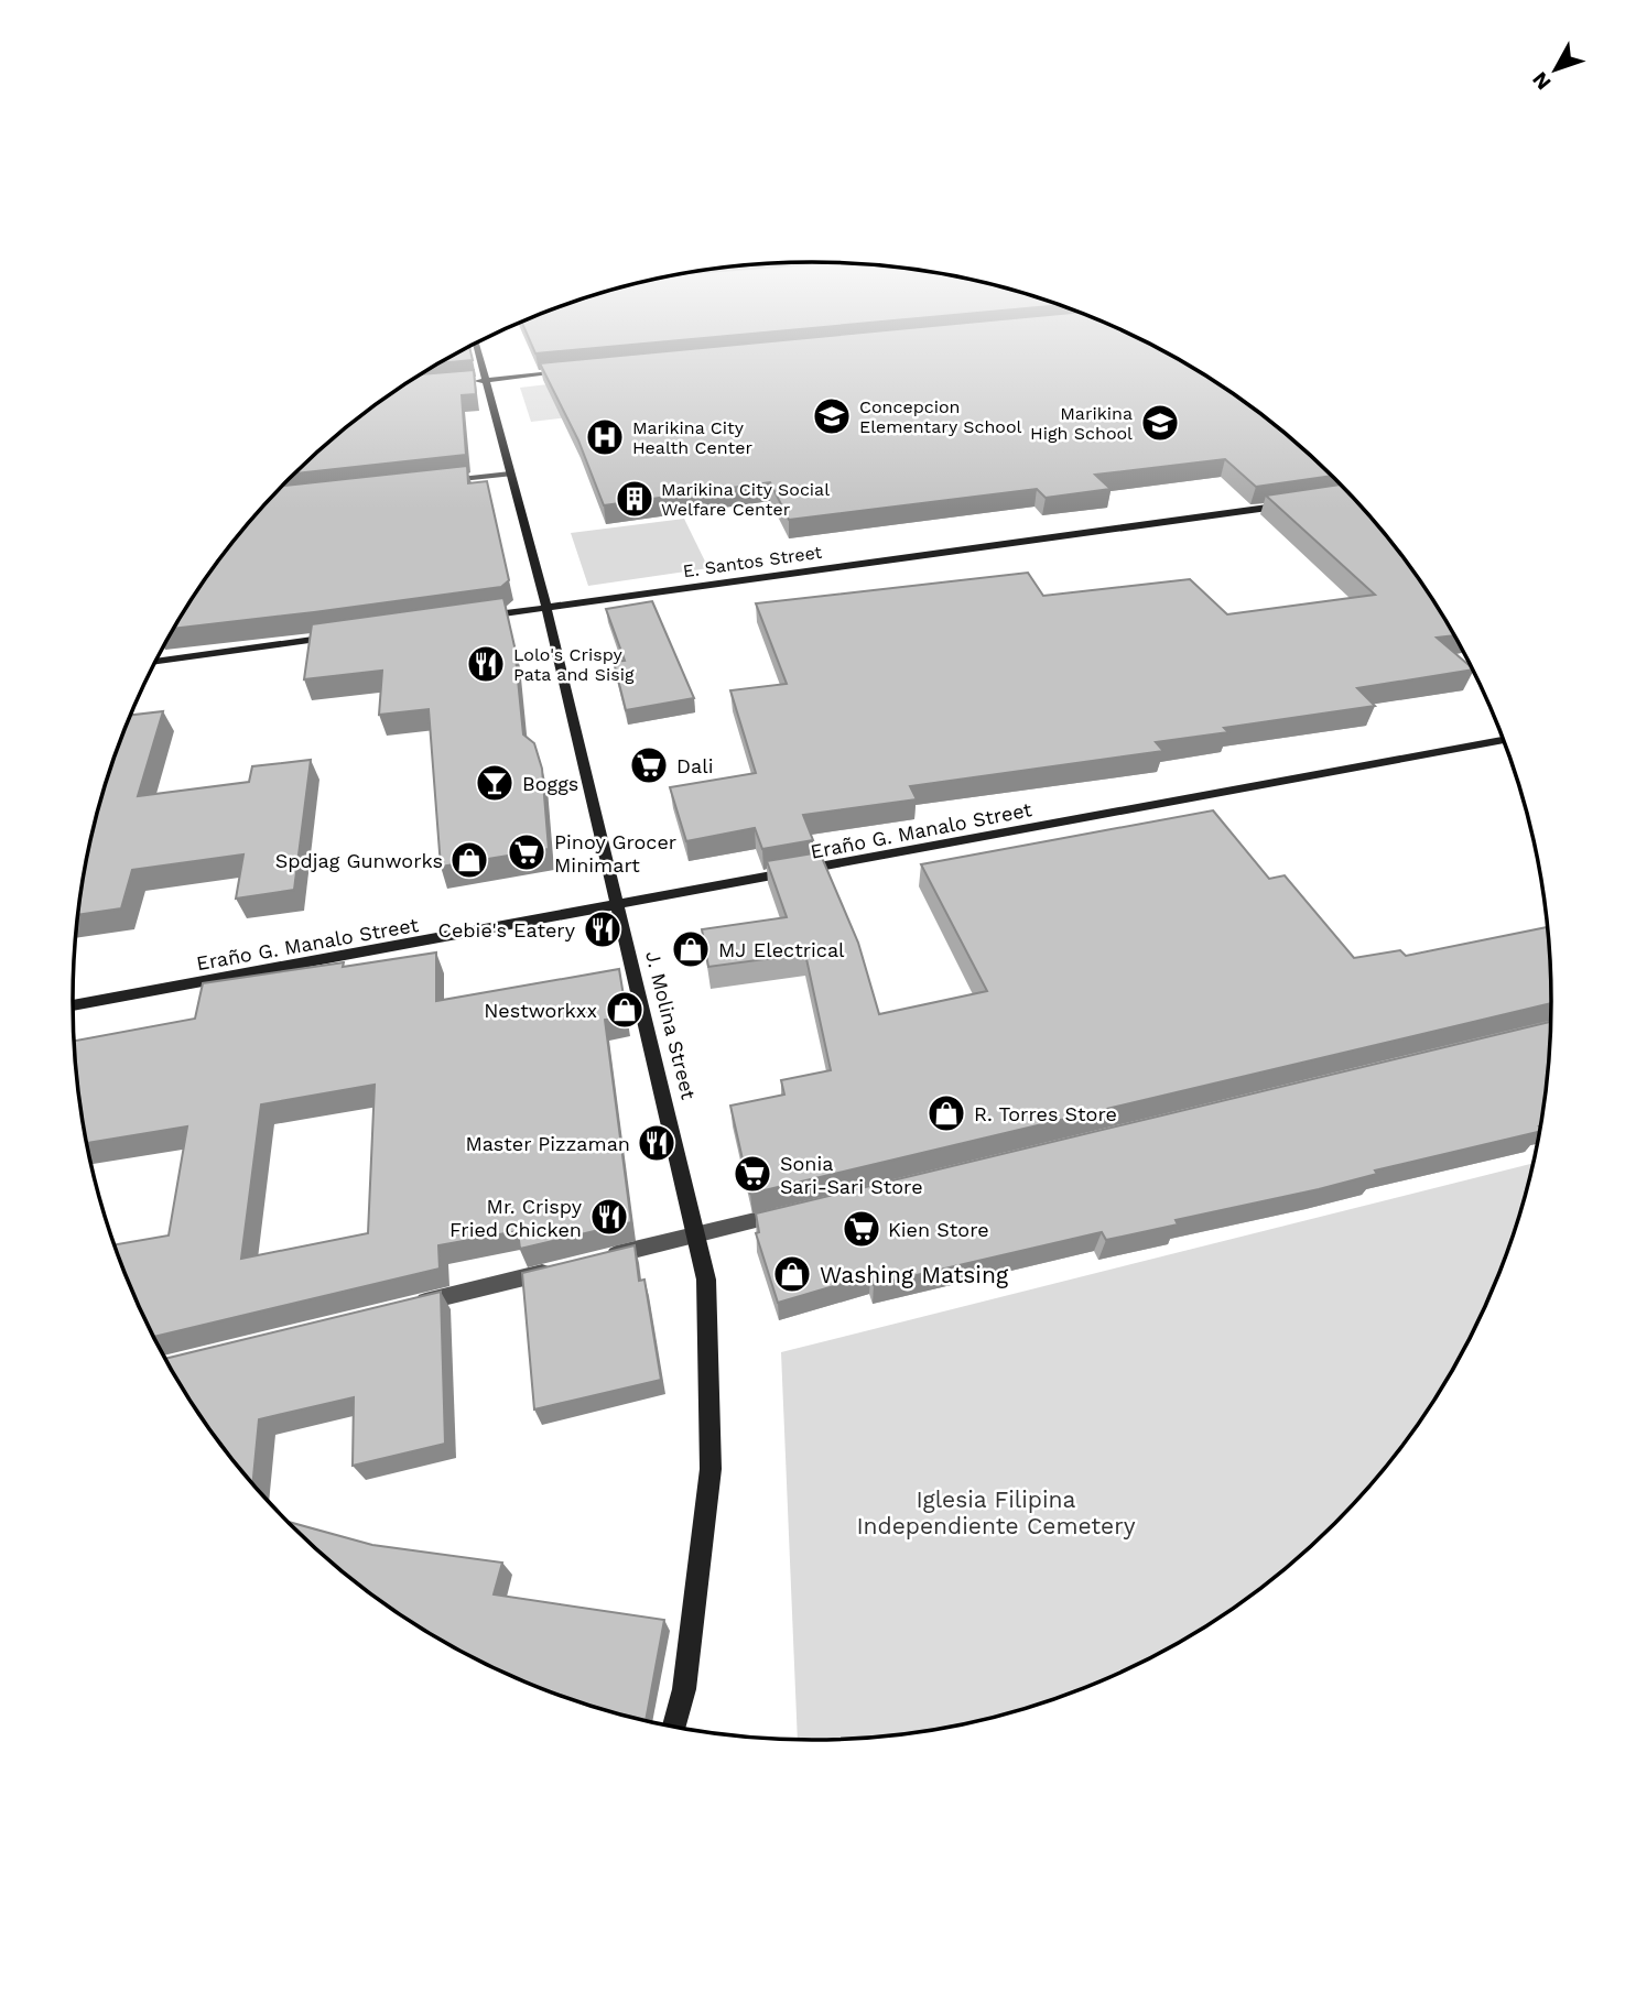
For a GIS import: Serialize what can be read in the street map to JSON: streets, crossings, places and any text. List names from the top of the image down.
{
  "streets": {
    "street": ["E. Santos Street", "Eraño G. Manalo Street", "J. Molina Street"]
  },
  "crossings": [
    ["E. Santos Street", "J. Molina Street"],
    ["Eraño G. Manalo Street", "J. Molina Street"]
  ],
  "parks": ["Iglesia Filipina Independiente Cemetery"],
  "places": {
    "school or university": ["Concepcion Elementary School", "Marikina High School"],
    "hospital": ["Marikina City Health Center"],
    "building": ["Marikina City Social Welfare Center"],
    "restaurant": [
      "Lolo's Crispy Pata and Sisig",
      "Cebie's Eatery",
      "Master Pizzaman",
      "Mr. Crispy Fried Chicken"
    ],
    "supermarket": [
      "Dali",
      "Pinoy Grocer Minimart",
      "Sonia Sari-Sari Store",
      "Kien Store"
    ],
    "bar": ["Boggs"],
    "shop": [
      "Spdjag Gunworks",
      "MJ Electrical",
      "Nestworkxx",
      "R. Torres Store",
      "Washing Matsing"
    ]
  },
  "north": "bottom left"
}
